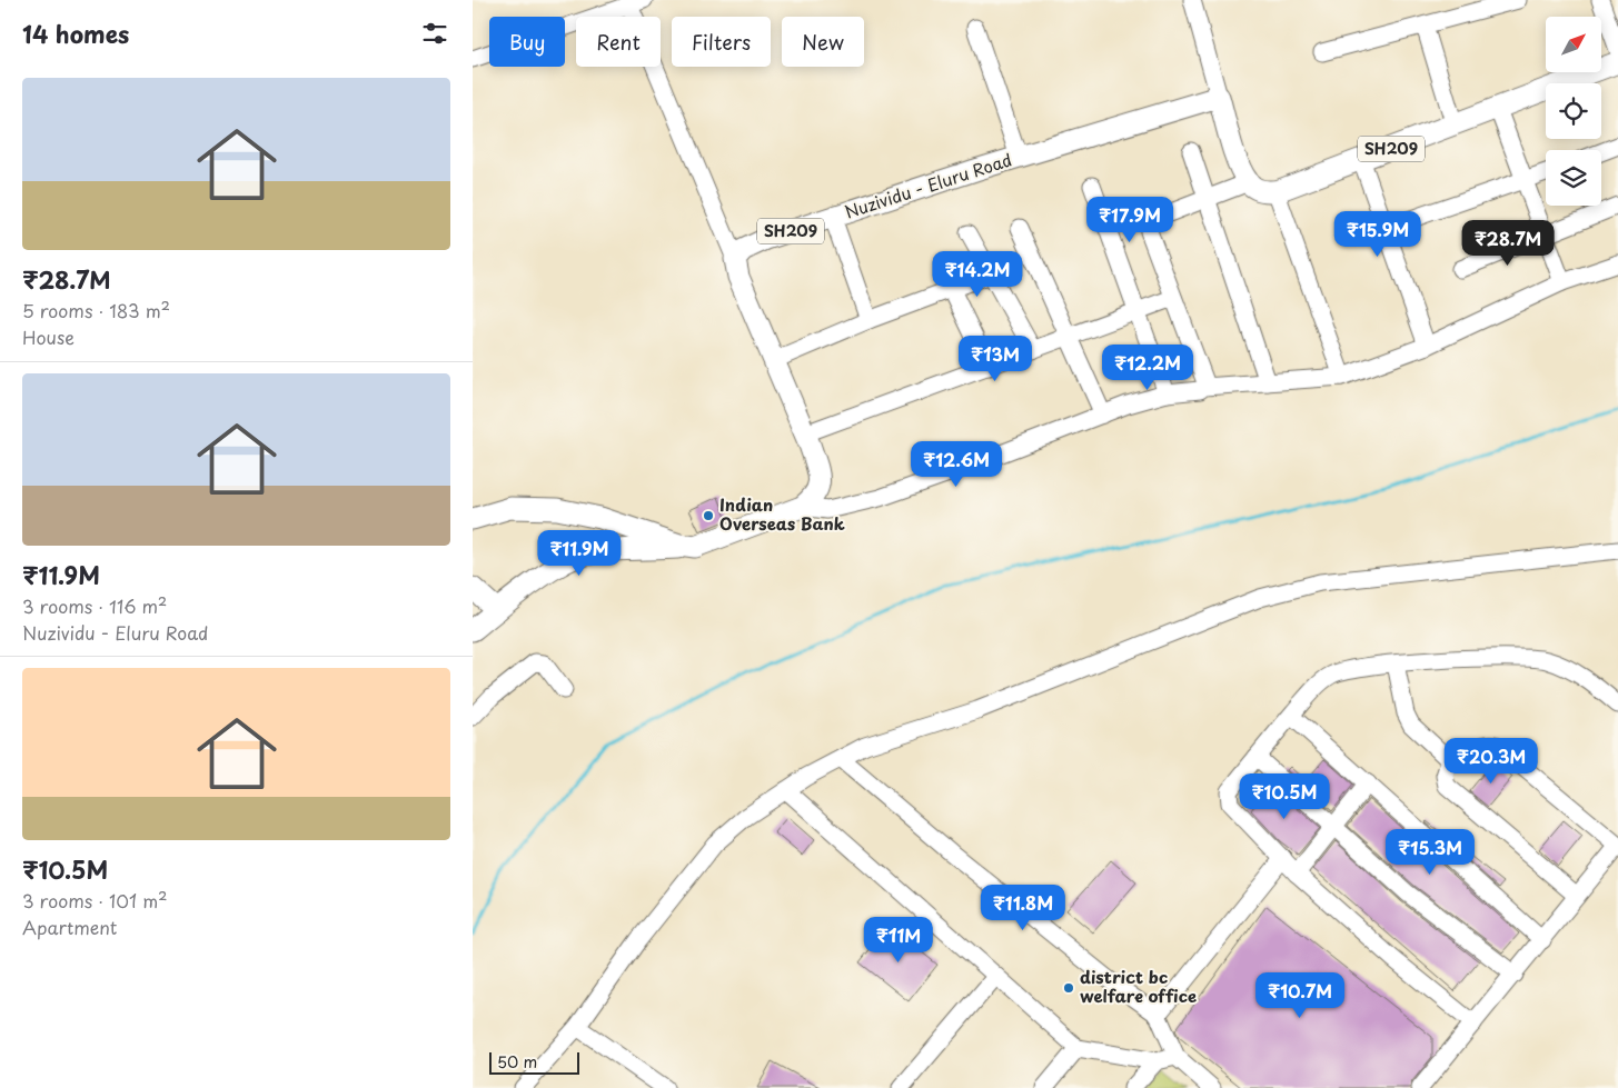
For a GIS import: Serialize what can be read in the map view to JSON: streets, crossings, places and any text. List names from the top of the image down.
{
  "streets": {
    "main road": ["SH209", "Nuzividu - Eluru Road"]
  },
  "places": ["Indian Overseas Bank", "district bc welfare office"],
  "scale_bar": "50 m",
  "north": "top right",
  "page": {
    "heading": "14 homes",
    "chip": [
      "Buy",
      "Rent",
      "Filters",
      "New"
    ],
    "list": [
      {
        "name": "₹28.7M",
        "note": "5 rooms · 183 m² · House"
      },
      {
        "name": "₹11.9M",
        "note": "3 rooms · 116 m² · Nuzividu - Eluru Road"
      },
      {
        "name": "₹10.5M",
        "note": "3 rooms · 101 m² · Apartment"
      }
    ],
    "price": [
      "₹17.9M",
      "₹15.9M",
      "₹28.7M",
      "₹14.2M",
      "₹13M",
      "₹12.2M",
      "₹12.6M",
      "₹11.9M",
      "₹20.3M",
      "₹10.5M",
      "₹15.3M",
      "₹11.8M",
      "₹11M",
      "₹10.7M"
    ],
    "scale": "50 m"
  }
}
